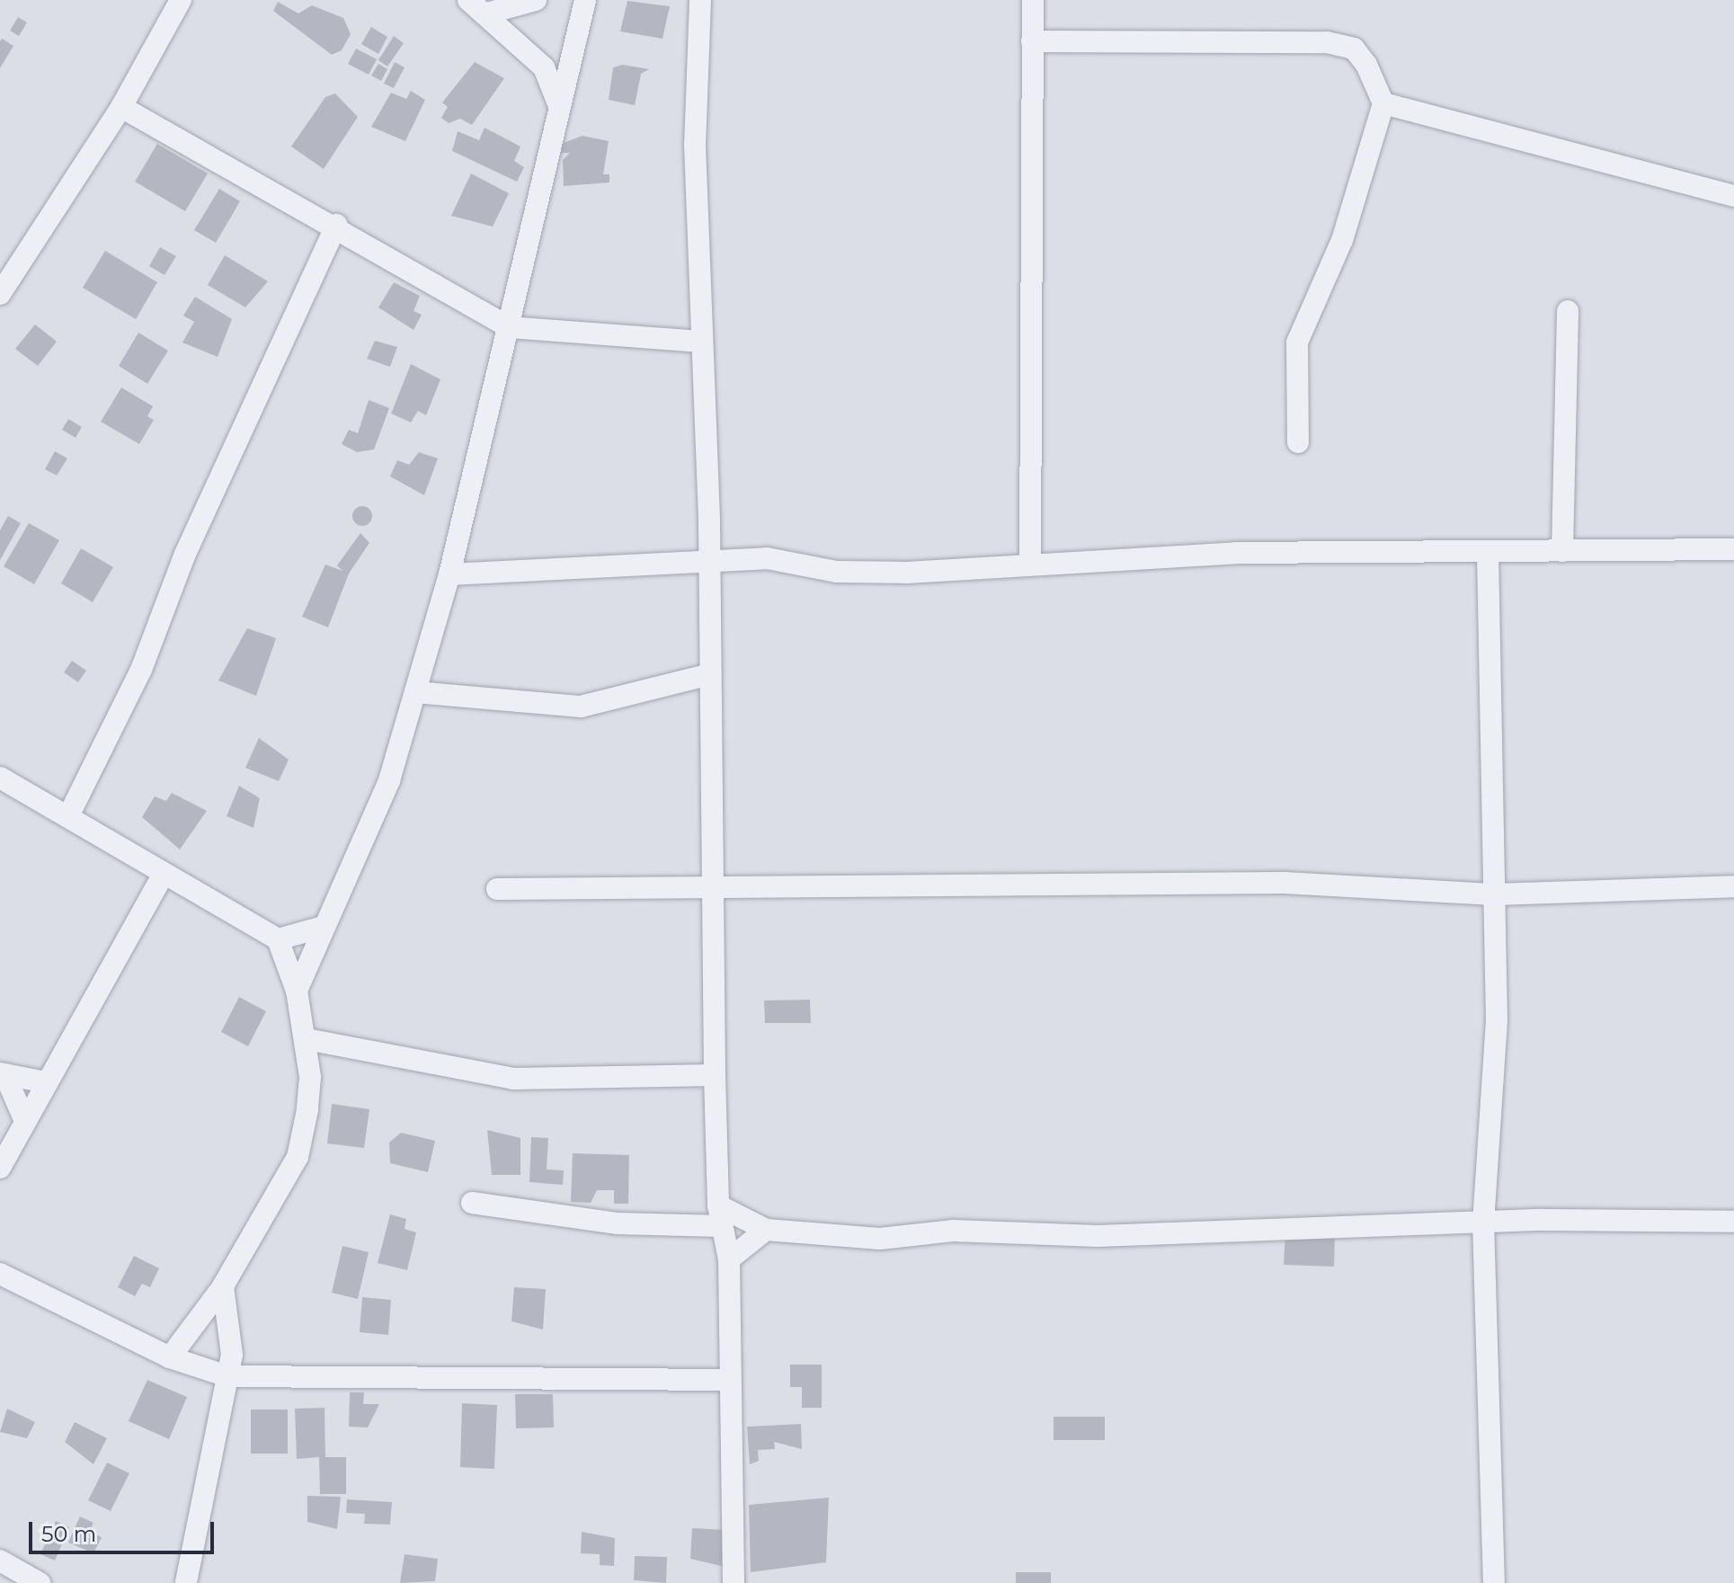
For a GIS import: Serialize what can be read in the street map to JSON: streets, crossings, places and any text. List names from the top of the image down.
{
  "scale_bar": "50 m"
}
